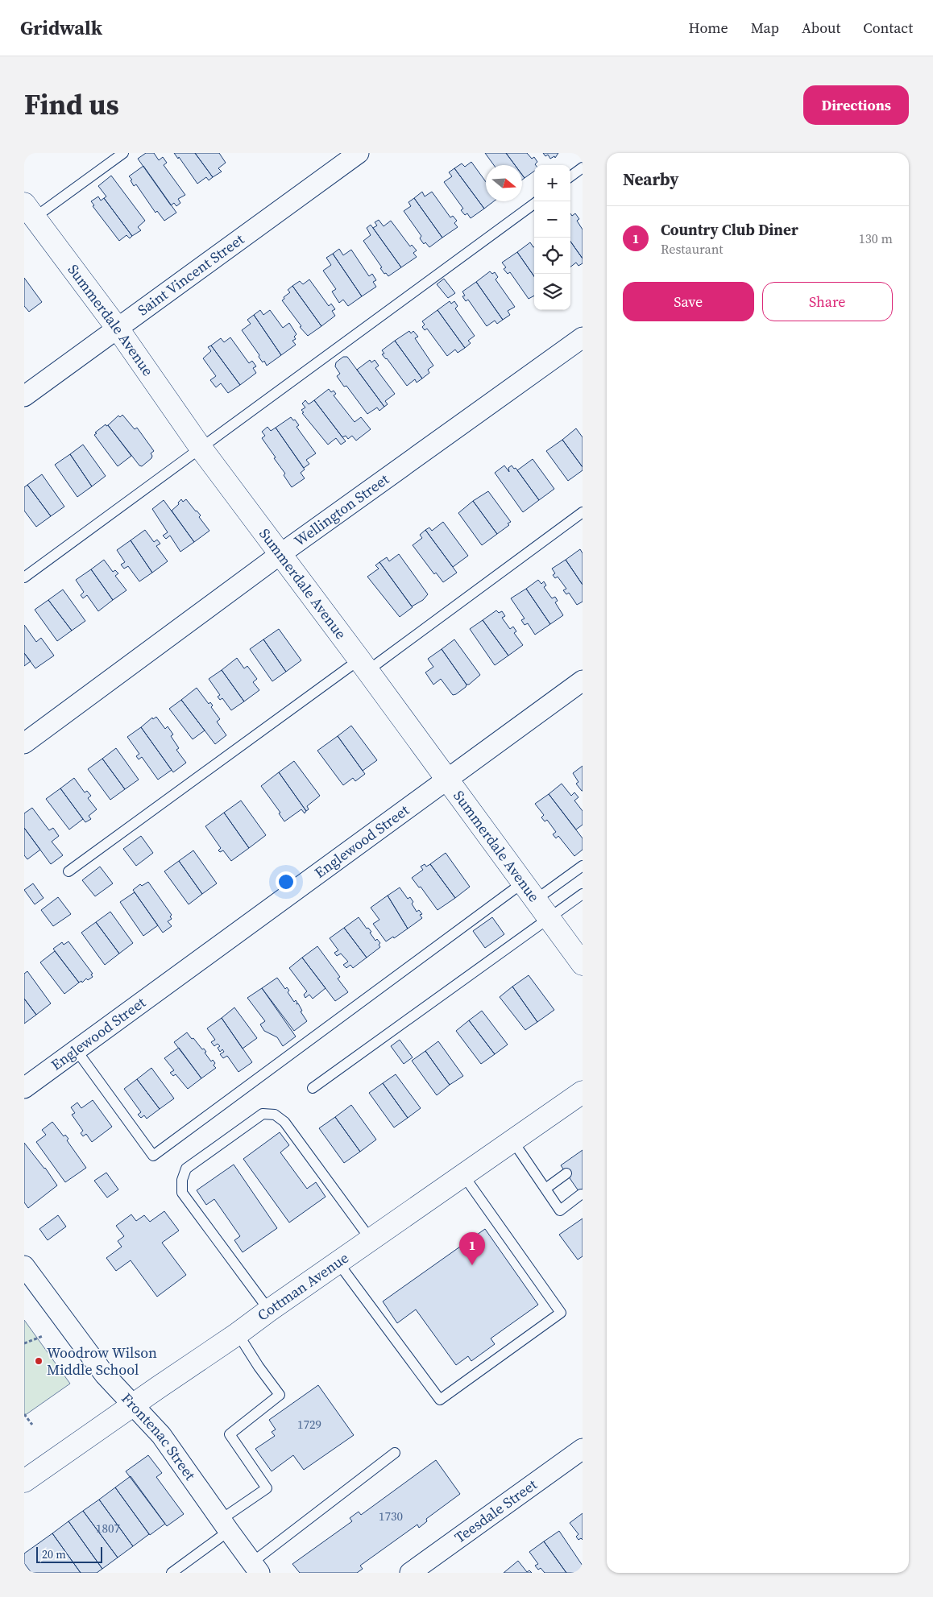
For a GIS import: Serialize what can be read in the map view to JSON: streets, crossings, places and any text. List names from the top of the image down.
{
  "streets": {
    "street": [
      "Saint Vincent Street",
      "Summerdale Avenue",
      "Wellington Street",
      "Englewood Street",
      "Cottman Avenue",
      "Frontenac Street",
      "Teesdale Street"
    ]
  },
  "crossings": [
    ["Saint Vincent Street", "Summerdale Avenue"],
    ["Summerdale Avenue", "Wellington Street"],
    ["Summerdale Avenue", "Englewood Street"],
    ["Cottman Avenue", "Frontenac Street"]
  ],
  "places": ["Woodrow Wilson Middle School"],
  "house_numbers": ["1729", "1730", "1807"],
  "scale_bar": "20 m",
  "north": "right",
  "page": {
    "header": "Gridwalk",
    "nav": [
      "Home",
      "Map",
      "About",
      "Contact"
    ],
    "title": "Find us",
    "buttons": [
      "Directions",
      ["Save", "Share"]
    ],
    "heading": "Nearby",
    "map_buttons": ["+", "−"],
    "list": [
      {
        "mark": "1",
        "name": "Country Club Diner",
        "note": "Restaurant",
        "value": "130 m"
      }
    ],
    "pins": "1",
    "scale": "20 m"
  }
}
